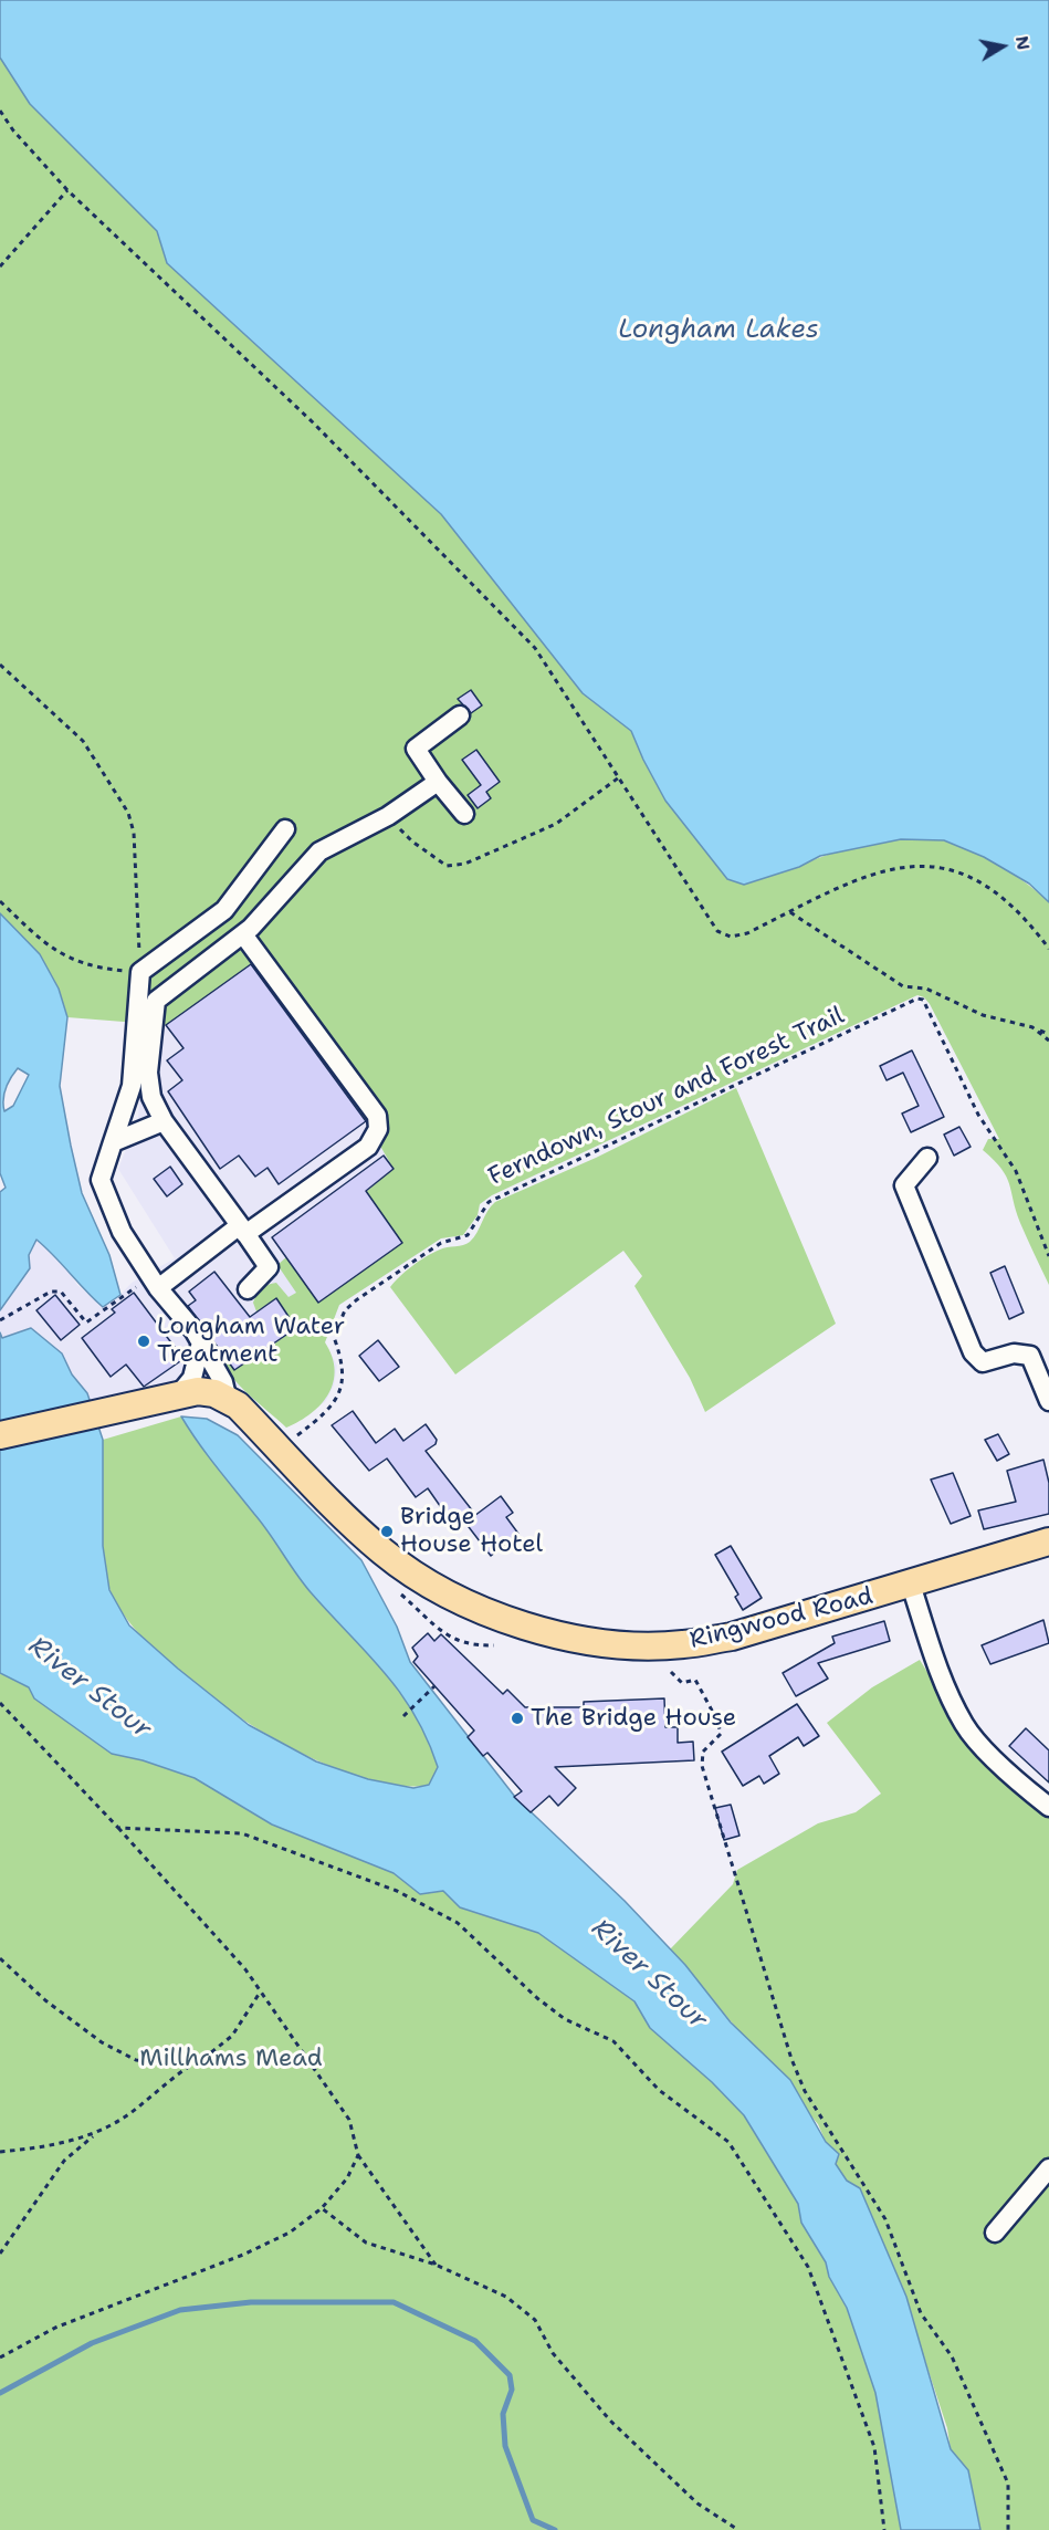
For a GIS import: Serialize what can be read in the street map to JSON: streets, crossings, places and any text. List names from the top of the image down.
{
  "streets": {
    "highway": ["Ringwood Road"],
    "path": ["Ferndown, Stour and Forest Trail"]
  },
  "crossings": [
    ["Ferndown, Stour and Forest Trail", "Ringwood Road"]
  ],
  "water": ["Longham Lakes", "River Stour"],
  "parks": ["Millhams Mead"],
  "places": ["Longham Water Treatment", "Bridge House Hotel", "The Bridge House"],
  "north": "right"
}
